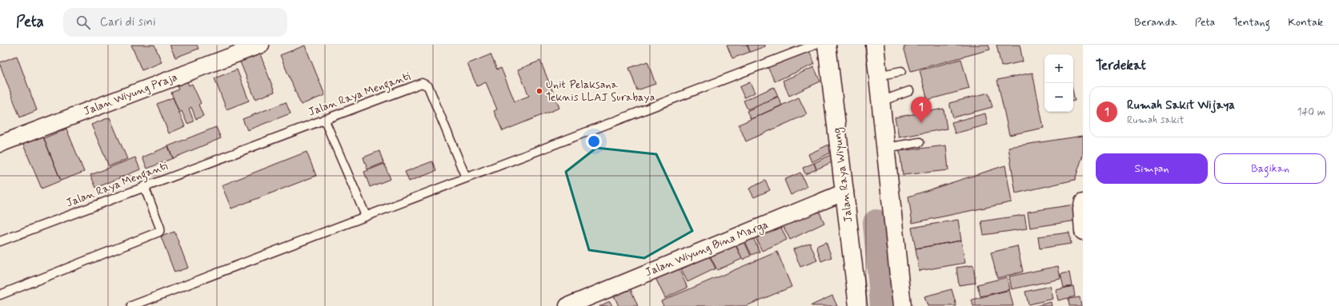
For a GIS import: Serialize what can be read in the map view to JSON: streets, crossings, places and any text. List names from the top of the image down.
{
  "streets": {
    "main road": ["Jalan Raya Wiyung"],
    "street": ["Jalan Wiyung Praja", "Jalan Wiyung Bina Marga"],
    "lane": ["Jalan Raya Menganti"]
  },
  "crossings": [
    ["Jalan Raya Wiyung", "Jalan Wiyung Bina Marga"]
  ],
  "places": ["Unit Pelaksana Teknis LLAJ Surabaya"],
  "page": {
    "header": "Peta",
    "search": "Cari di sini",
    "nav": [
      "Beranda",
      "Peta",
      "Tentang",
      "Kontak"
    ],
    "heading": "Terdekat",
    "map_buttons": ["+", "−"],
    "list": [
      {
        "mark": "1",
        "name": "Rumah Sakit Wijaya",
        "note": "Rumah sakit",
        "value": "140 m"
      }
    ],
    "pins": "1",
    "buttons": ["Simpan", "Bagikan"]
  }
}
